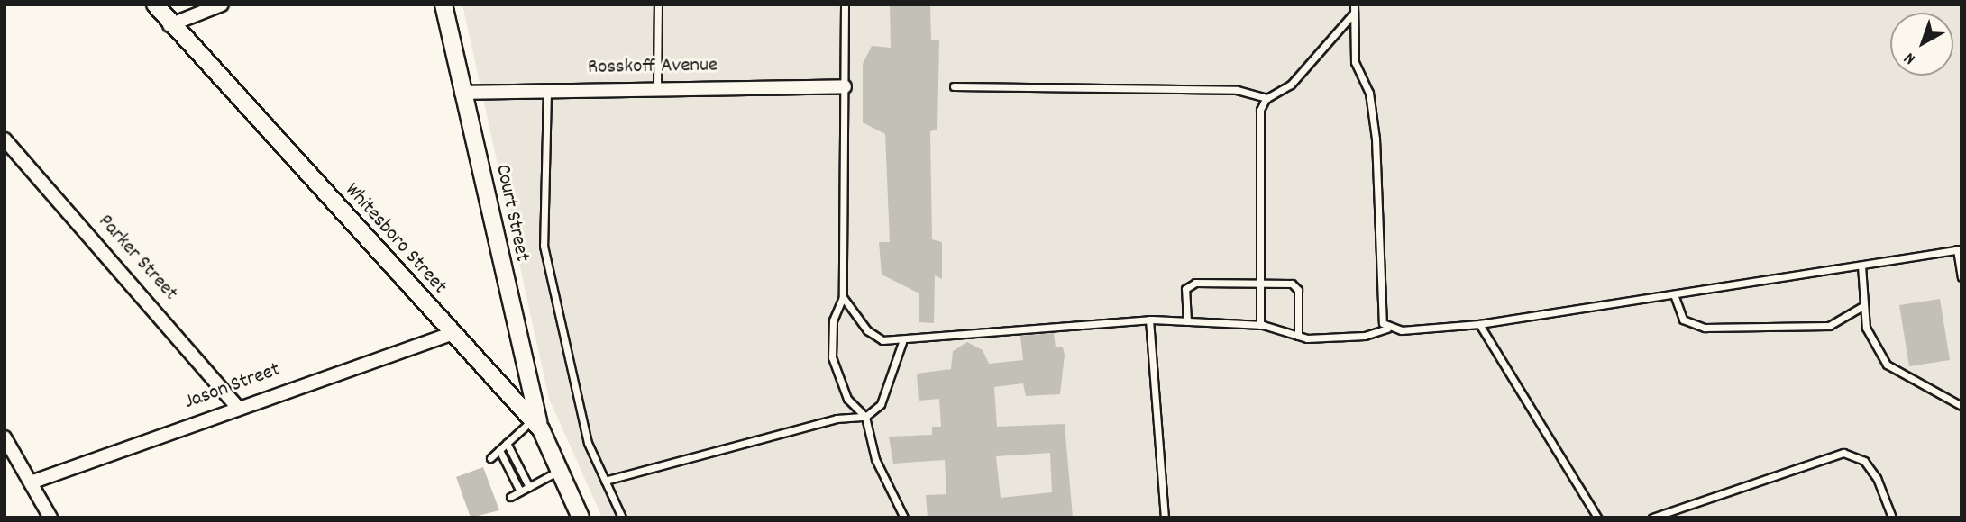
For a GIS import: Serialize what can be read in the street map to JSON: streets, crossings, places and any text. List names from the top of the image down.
{
  "streets": {
    "street": [
      "Rosskoff Avenue",
      "Court Street",
      "Whitesboro Street",
      "Parker Street",
      "Jason Street"
    ]
  },
  "crossings": [
    ["Rosskoff Avenue", "Court Street"],
    ["Court Street", "Whitesboro Street"],
    ["Whitesboro Street", "Jason Street"],
    ["Parker Street", "Jason Street"]
  ],
  "north": "bottom left"
}
